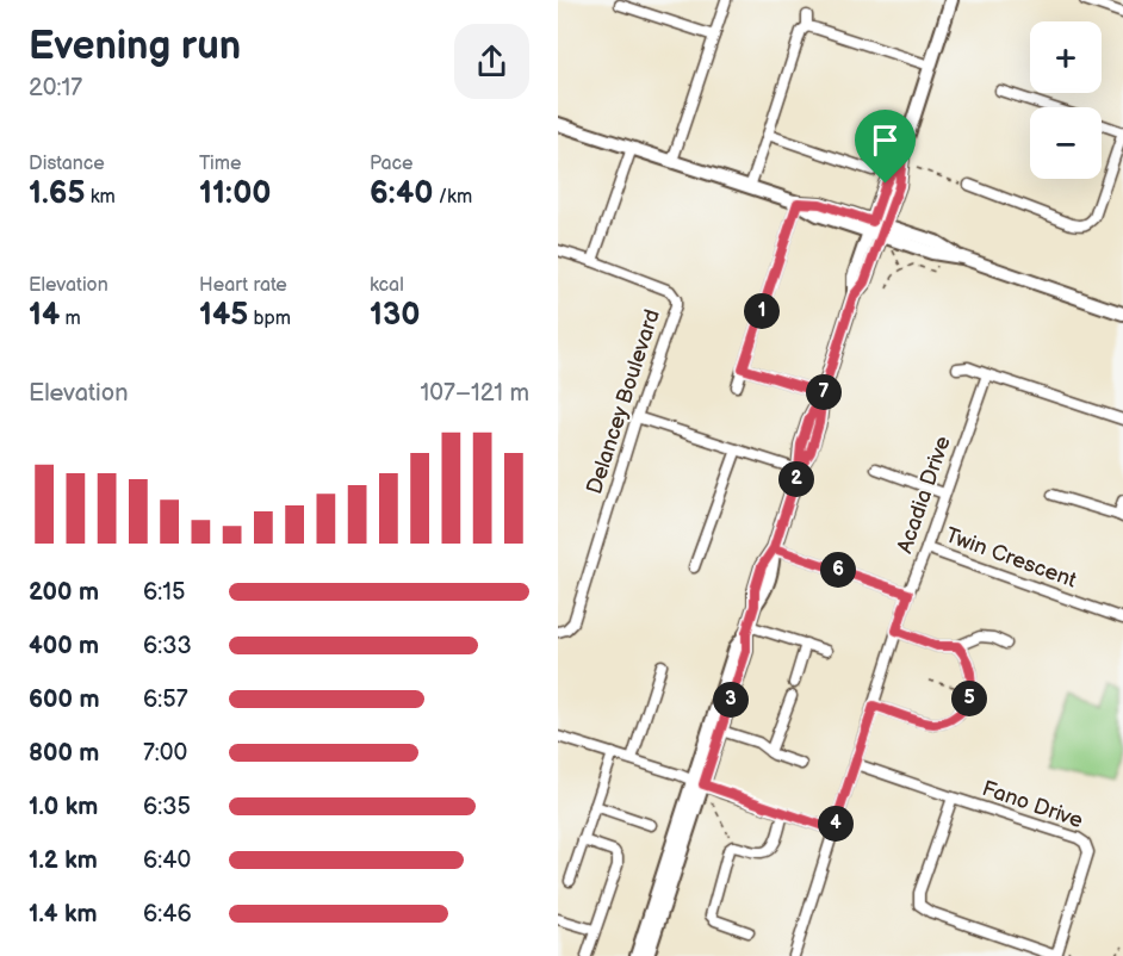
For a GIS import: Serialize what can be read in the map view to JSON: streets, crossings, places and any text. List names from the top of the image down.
{
  "streets": {
    "street": [
      "Delancey Boulevard",
      "Acadia Drive",
      "Twin Crescent",
      "Fano Drive"
    ]
  },
  "crossings": [
    ["Acadia Drive", "Twin Crescent"],
    ["Acadia Drive", "Fano Drive"]
  ],
  "page": {
    "heading": ["Evening run", "20:17"],
    "map_buttons": ["+", "−"],
    "stats": [
      ["Distance", "1.65 km"],
      ["Time", "11:00"],
      ["Pace", "6:40 /km"],
      ["Elevation", "14 m"],
      ["Heart rate", "145 bpm"],
      ["kcal", "130"]
    ],
    "pins": [
      "1",
      "7",
      "2",
      "6",
      "5",
      "3",
      "4"
    ],
    "chart": ["Elevation", "107–121 m"],
    "list": [
      {
        "name": "200 m",
        "note": "6:15"
      },
      {
        "name": "400 m",
        "note": "6:33"
      },
      {
        "name": "600 m",
        "note": "6:57"
      },
      {
        "name": "800 m",
        "note": "7:00"
      },
      {
        "name": "1.0 km",
        "note": "6:35"
      },
      {
        "name": "1.2 km",
        "note": "6:40"
      },
      {
        "name": "1.4 km",
        "note": "6:46"
      }
    ]
  }
}
